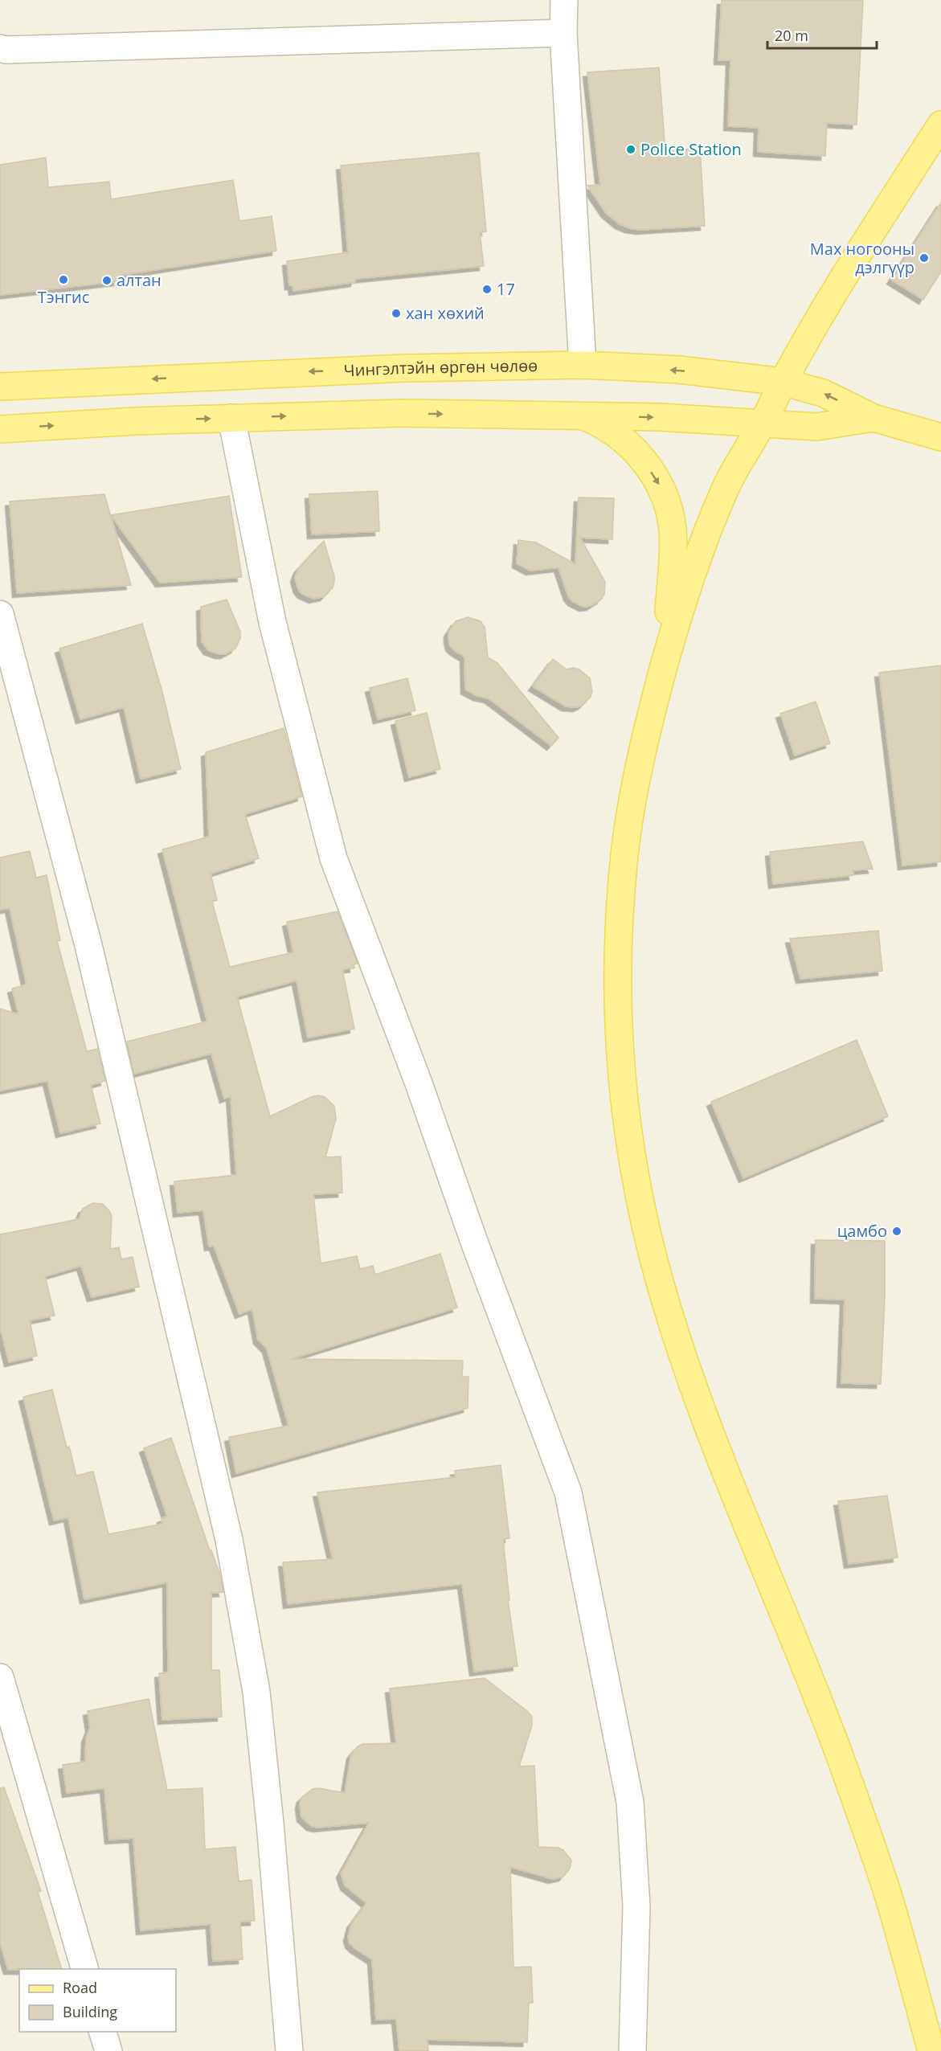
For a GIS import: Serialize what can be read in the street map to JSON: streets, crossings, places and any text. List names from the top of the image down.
{
  "streets": {
    "main road": ["Чингэлтэйн өргөн чөлөө"]
  },
  "places": [
    "Police Station",
    "Мах ногооны дэлгүүр",
    "Тэнгис",
    "алтан",
    "17",
    "хан хөхий",
    "цамбо"
  ],
  "legend": ["Road", "Building"],
  "scale_bar": "20 m"
}
